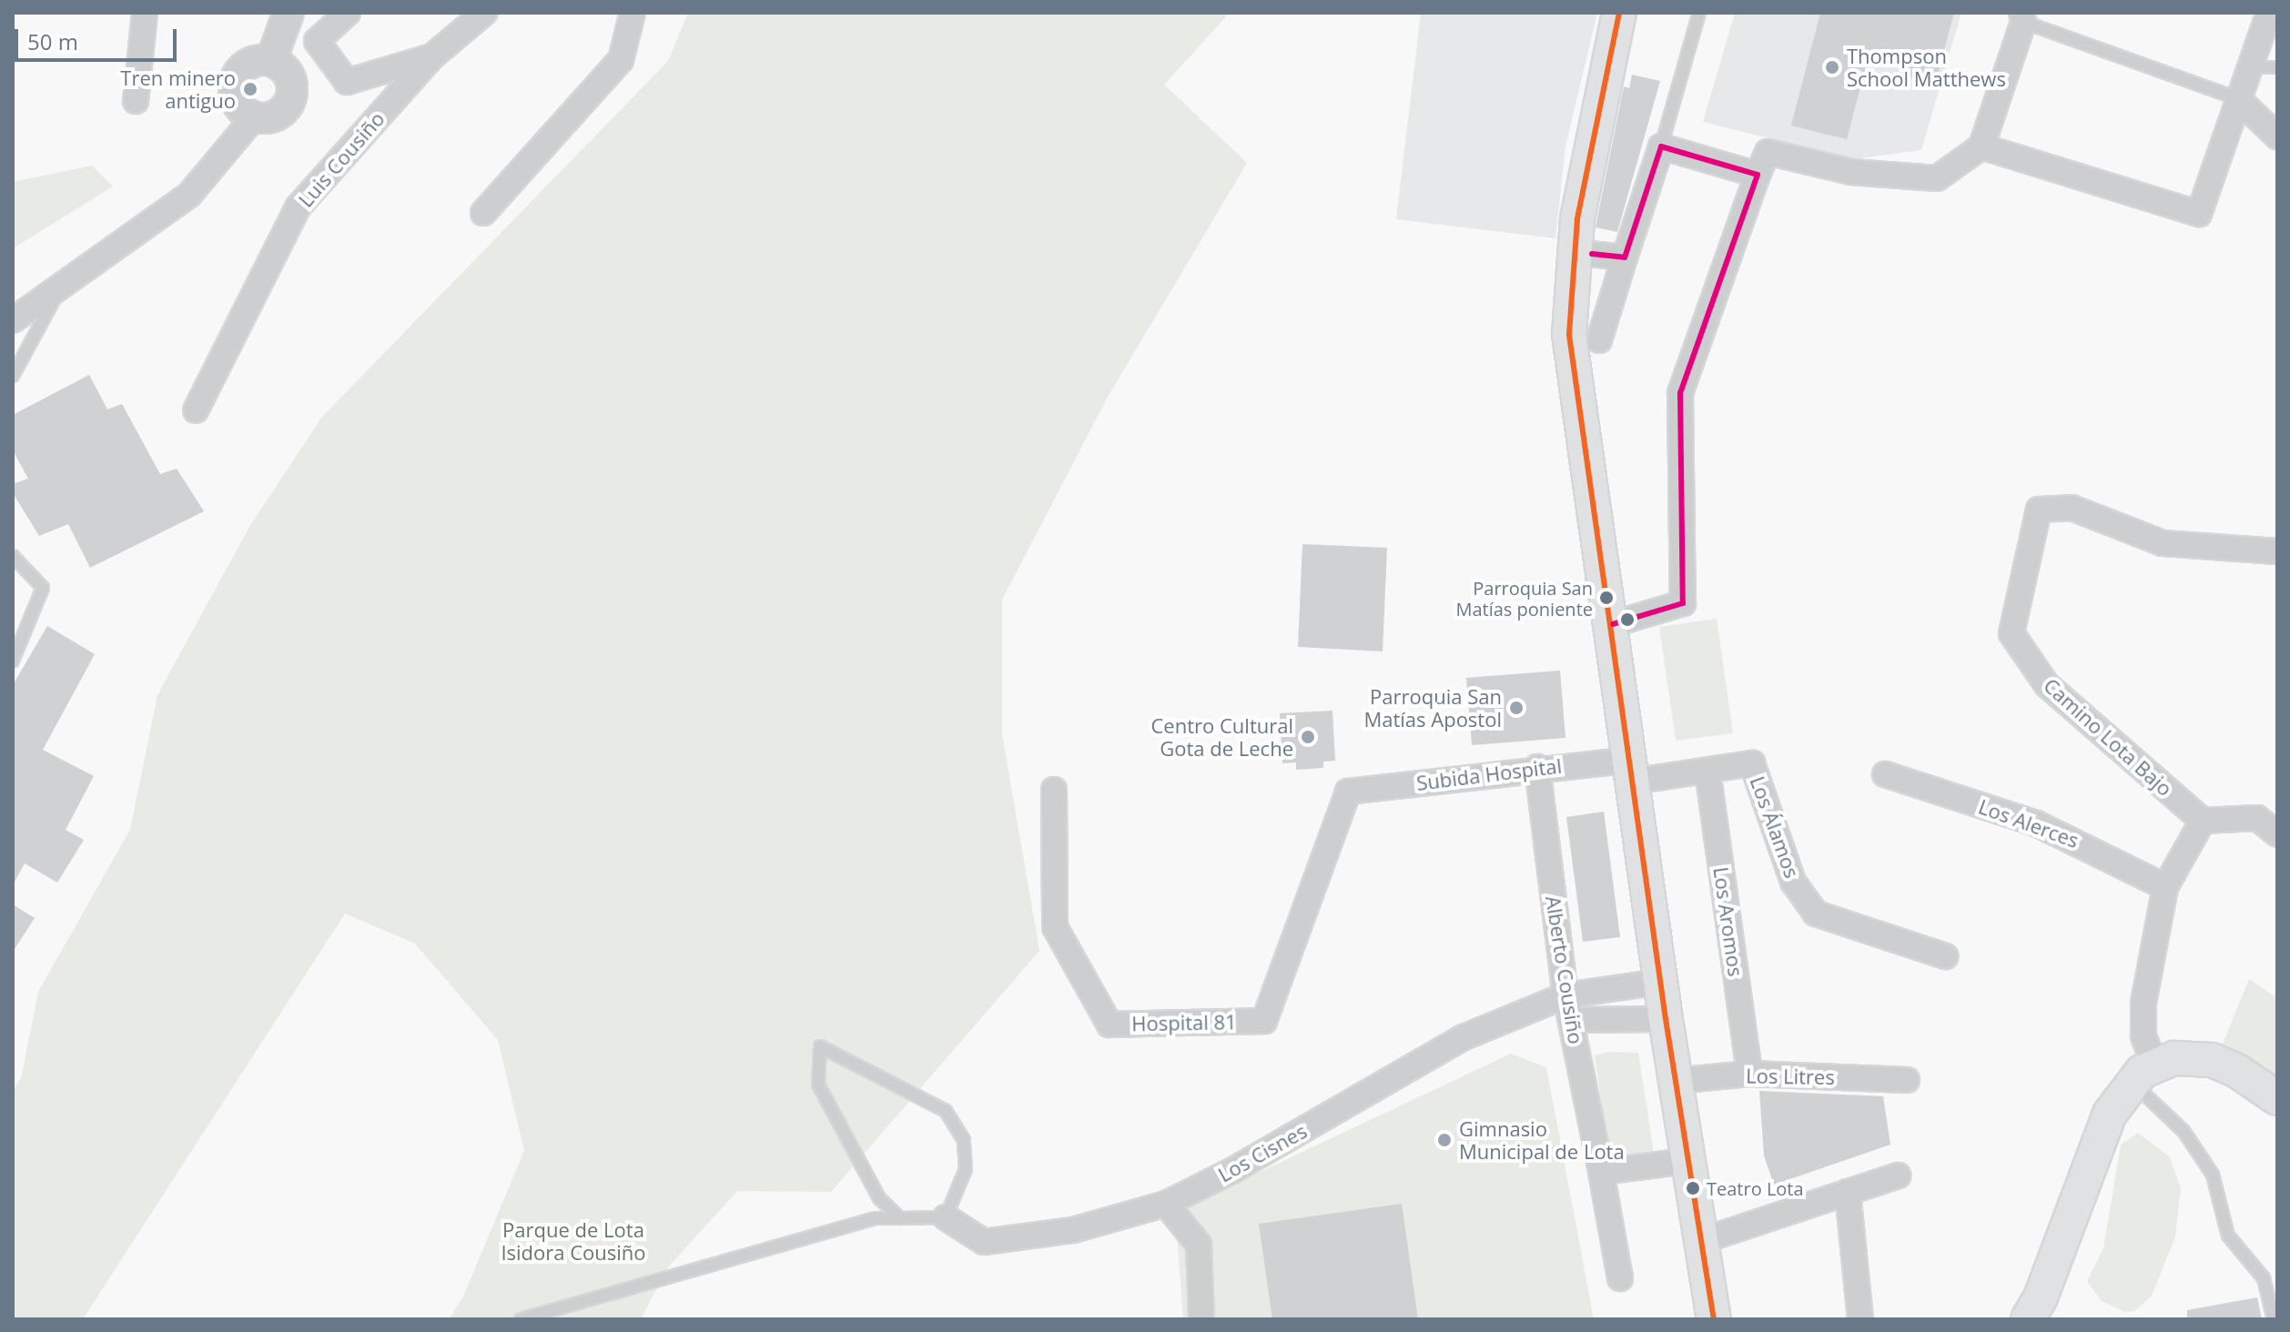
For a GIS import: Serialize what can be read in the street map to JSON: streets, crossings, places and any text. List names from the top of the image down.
{
  "streets": {
    "street": [
      "Luis Cousiño",
      "Camino Lota Bajo",
      "Subida Hospital",
      "Los Alerces",
      "Los Álamos",
      "Los Aromos",
      "Alberto Cousiño",
      "Hospital 81",
      "Los Litres",
      "Los Cisnes"
    ]
  },
  "crossings": [
    ["Subida Hospital", "Los Álamos"],
    ["Subida Hospital", "Alberto Cousiño"],
    ["Subida Hospital", "Hospital 81"],
    ["Los Álamos", "Los Aromos"],
    ["Los Aromos", "Los Litres"],
    ["Alberto Cousiño", "Los Cisnes"]
  ],
  "parks": ["Parque de Lota Isidora Cousiño"],
  "places": [
    "Thompson School Matthews",
    "Tren minero antiguo",
    "Parroquia San Matías poniente",
    "Parroquia San Matías Apostol",
    "Centro Cultural Gota de Leche",
    "Gimnasio Municipal de Lota",
    "Teatro Lota"
  ],
  "scale_bar": "50 m"
}
